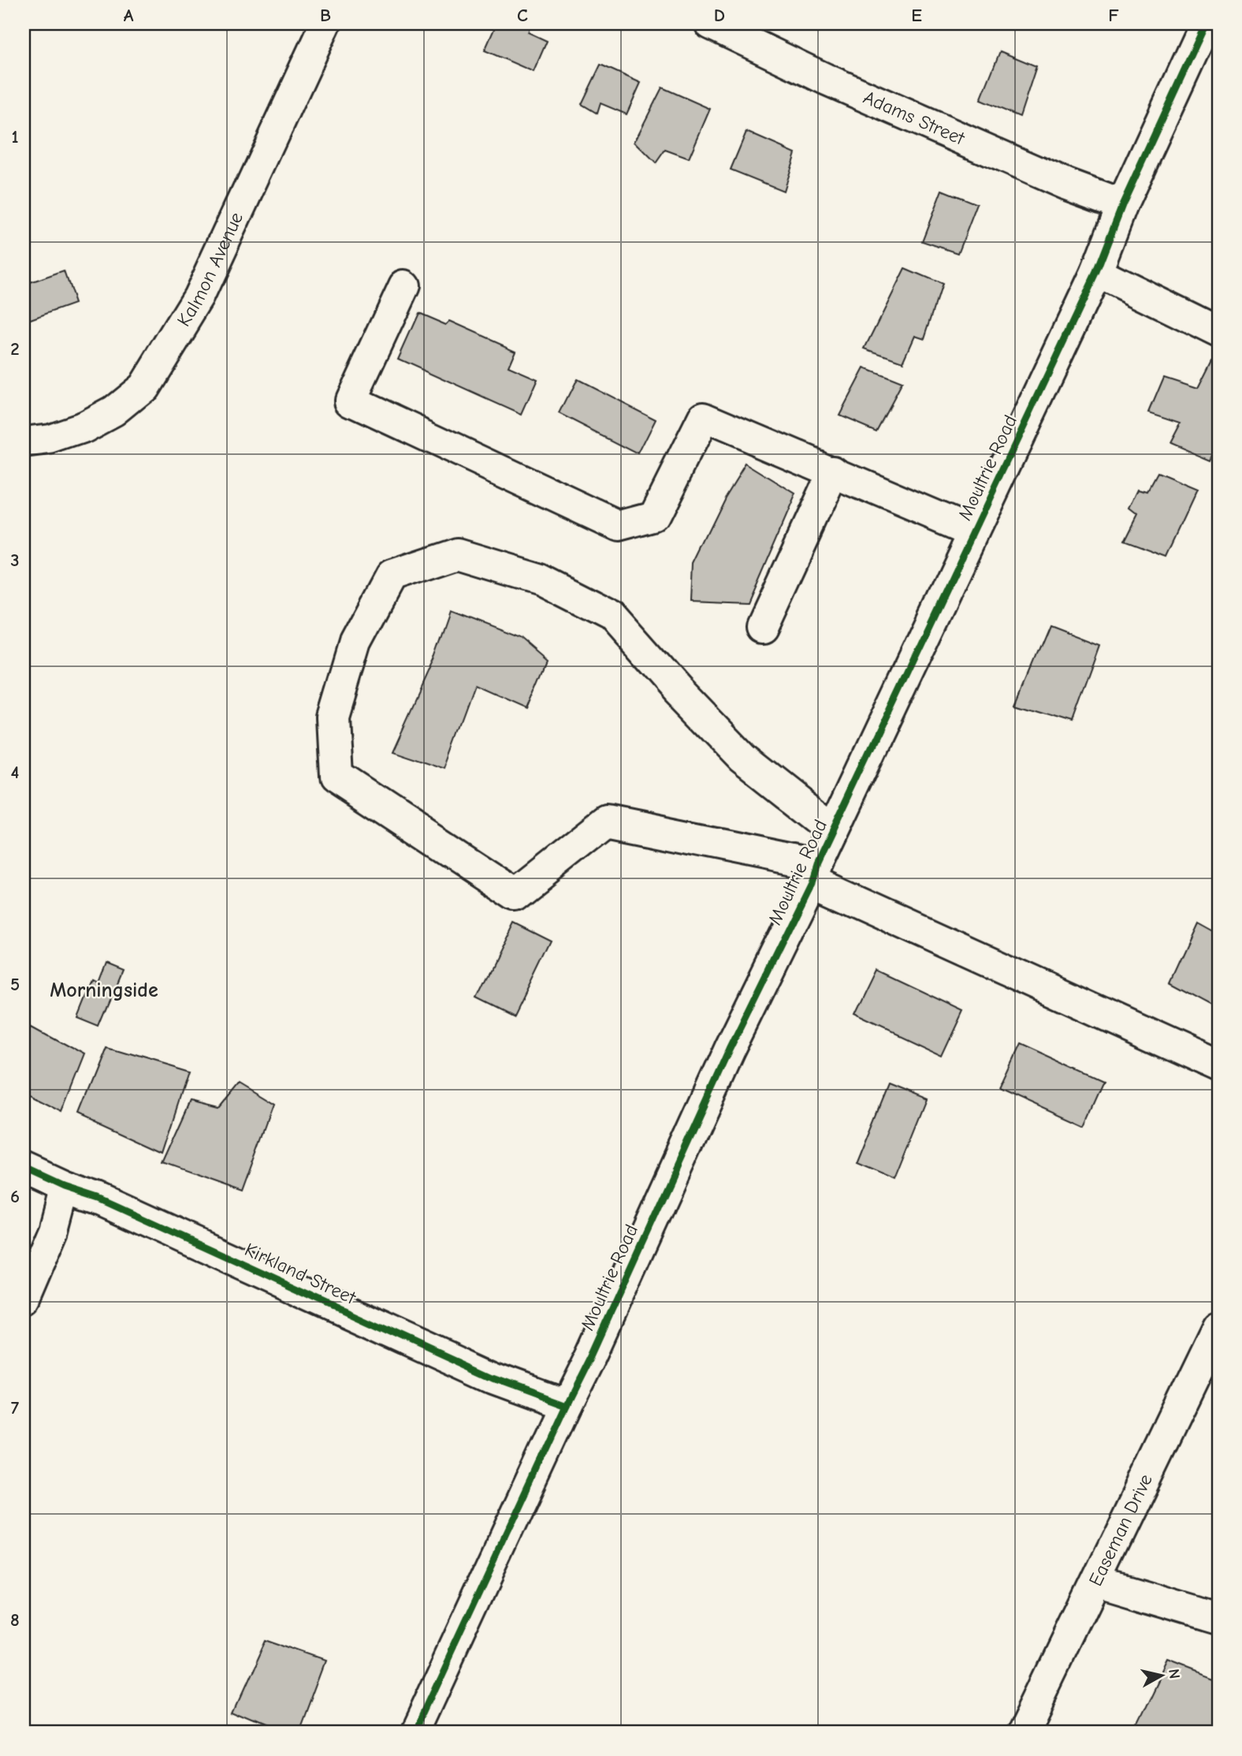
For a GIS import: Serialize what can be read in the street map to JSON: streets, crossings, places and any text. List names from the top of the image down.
{
  "streets": {
    "street": [
      "Adams Street",
      "Kalmon Avenue",
      "Moultrie Road",
      "Kirkland Street",
      "Easeman Drive"
    ]
  },
  "crossings": [
    ["Adams Street", "Moultrie Road"],
    ["Moultrie Road", "Kirkland Street"]
  ],
  "districts": ["Morningside"],
  "north": "right",
  "grid": {
    "columns": [
      "A",
      "B",
      "C",
      "D",
      "E",
      "F"
    ],
    "rows": [
      "1",
      "2",
      "3",
      "4",
      "5",
      "6",
      "7",
      "8"
    ]
  }
}
